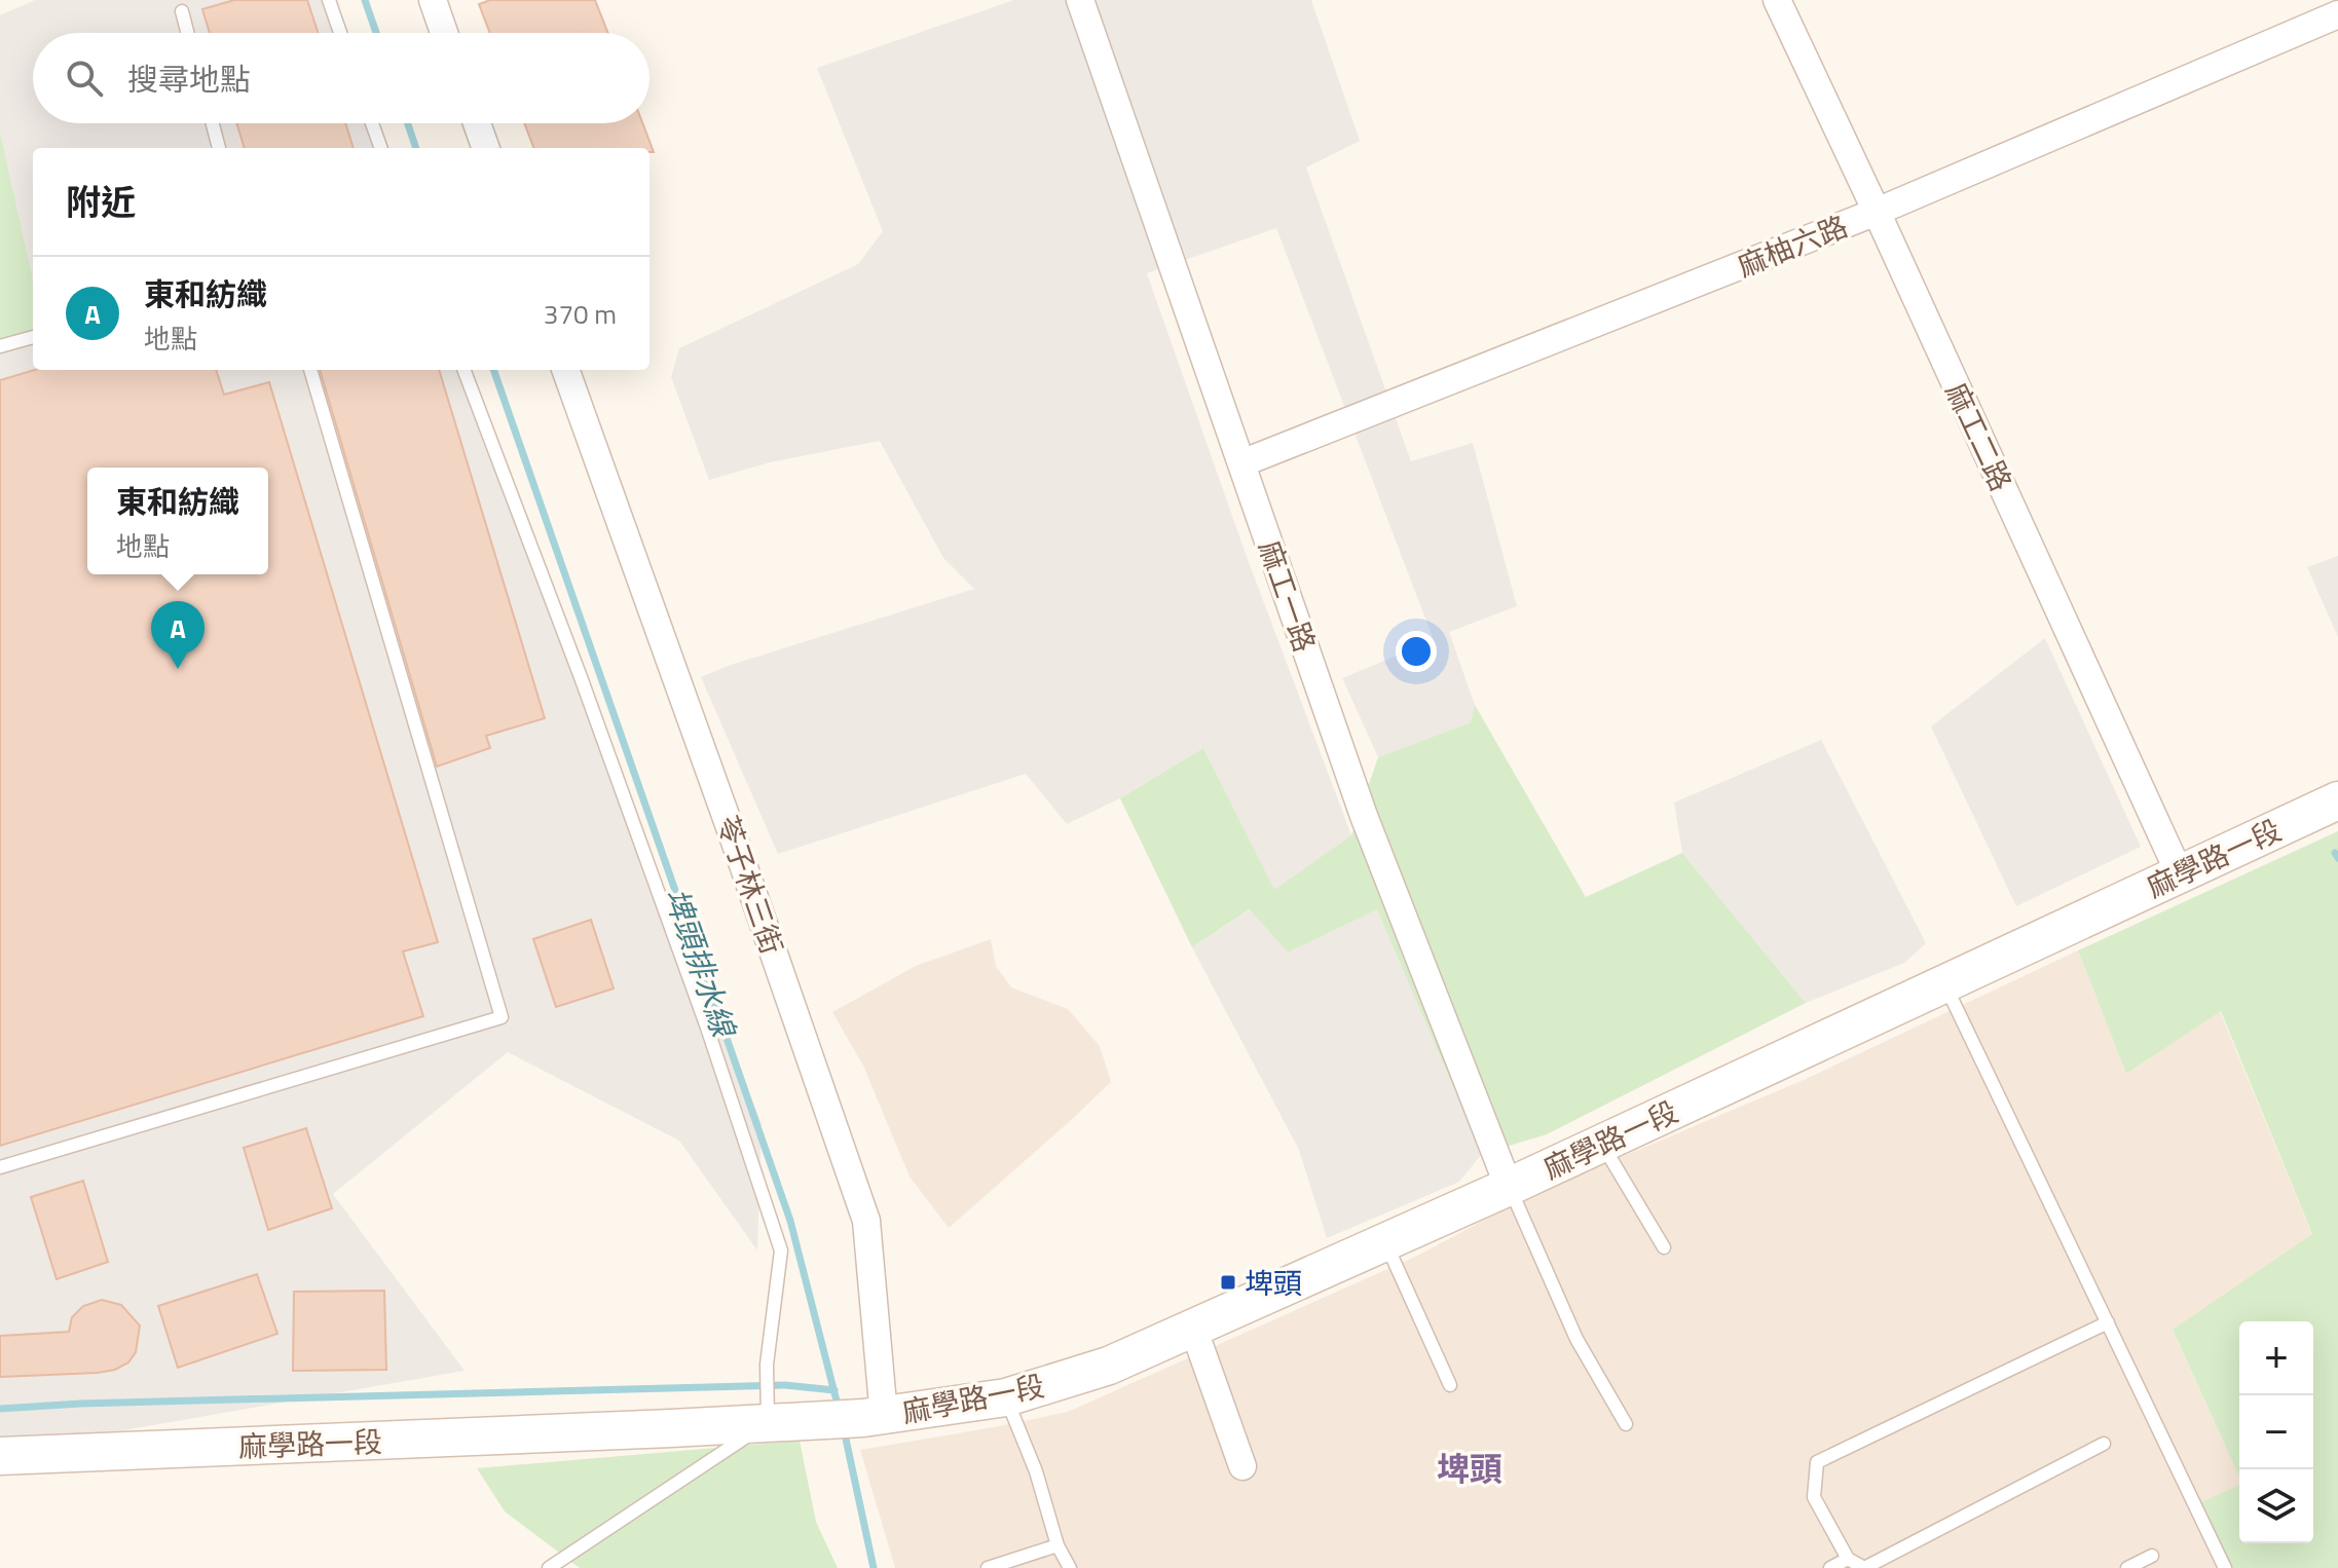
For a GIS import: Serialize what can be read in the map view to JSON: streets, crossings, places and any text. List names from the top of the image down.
{
  "streets": {
    "main road": ["麻學路一段"],
    "street": [
      "麻柚六路",
      "麻工二路",
      "麻工一路",
      "苓子林三街"
    ]
  },
  "crossings": [
    ["麻柚六路", "麻工二路"],
    ["麻柚六路", "麻工一路"],
    ["麻工二路", "麻學路一段"],
    ["麻工一路", "麻學路一段"],
    ["麻學路一段", "苓子林三街"]
  ],
  "districts": ["埤頭"],
  "water": ["埤頭排水線"],
  "places": {
    "transit": ["埤頭"]
  },
  "page": {
    "search": "搜尋地點",
    "heading": "附近",
    "list": [
      {
        "mark": "A",
        "name": "東和紡織",
        "note": "地點",
        "value": "370 m"
      }
    ],
    "popup": ["東和紡織", "地點"],
    "pins": "A",
    "map_buttons": ["+", "−"]
  }
}
